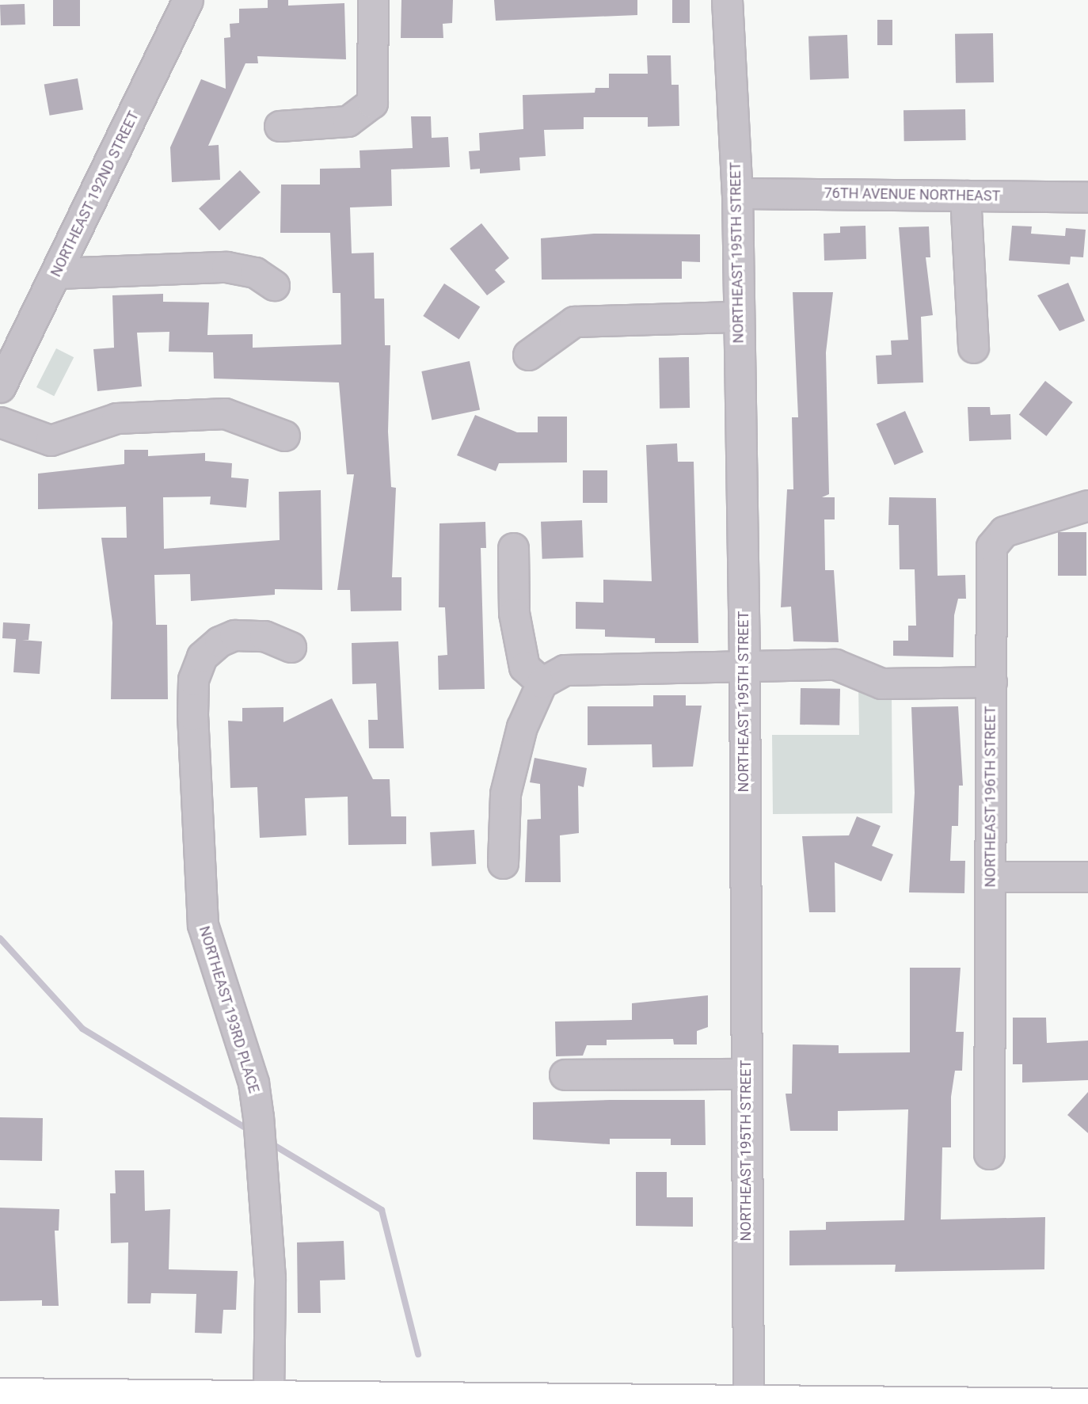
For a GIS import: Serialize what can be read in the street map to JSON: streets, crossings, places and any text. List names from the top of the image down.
{
  "streets": {
    "street": [
      "NORTHEAST 192ND STREET",
      "76TH AVENUE NORTHEAST",
      "NORTHEAST 195TH STREET",
      "NORTHEAST 196TH STREET",
      "NORTHEAST 193RD PLACE"
    ]
  },
  "crossings": [
    ["76TH AVENUE NORTHEAST", "NORTHEAST 195TH STREET"]
  ]
}
